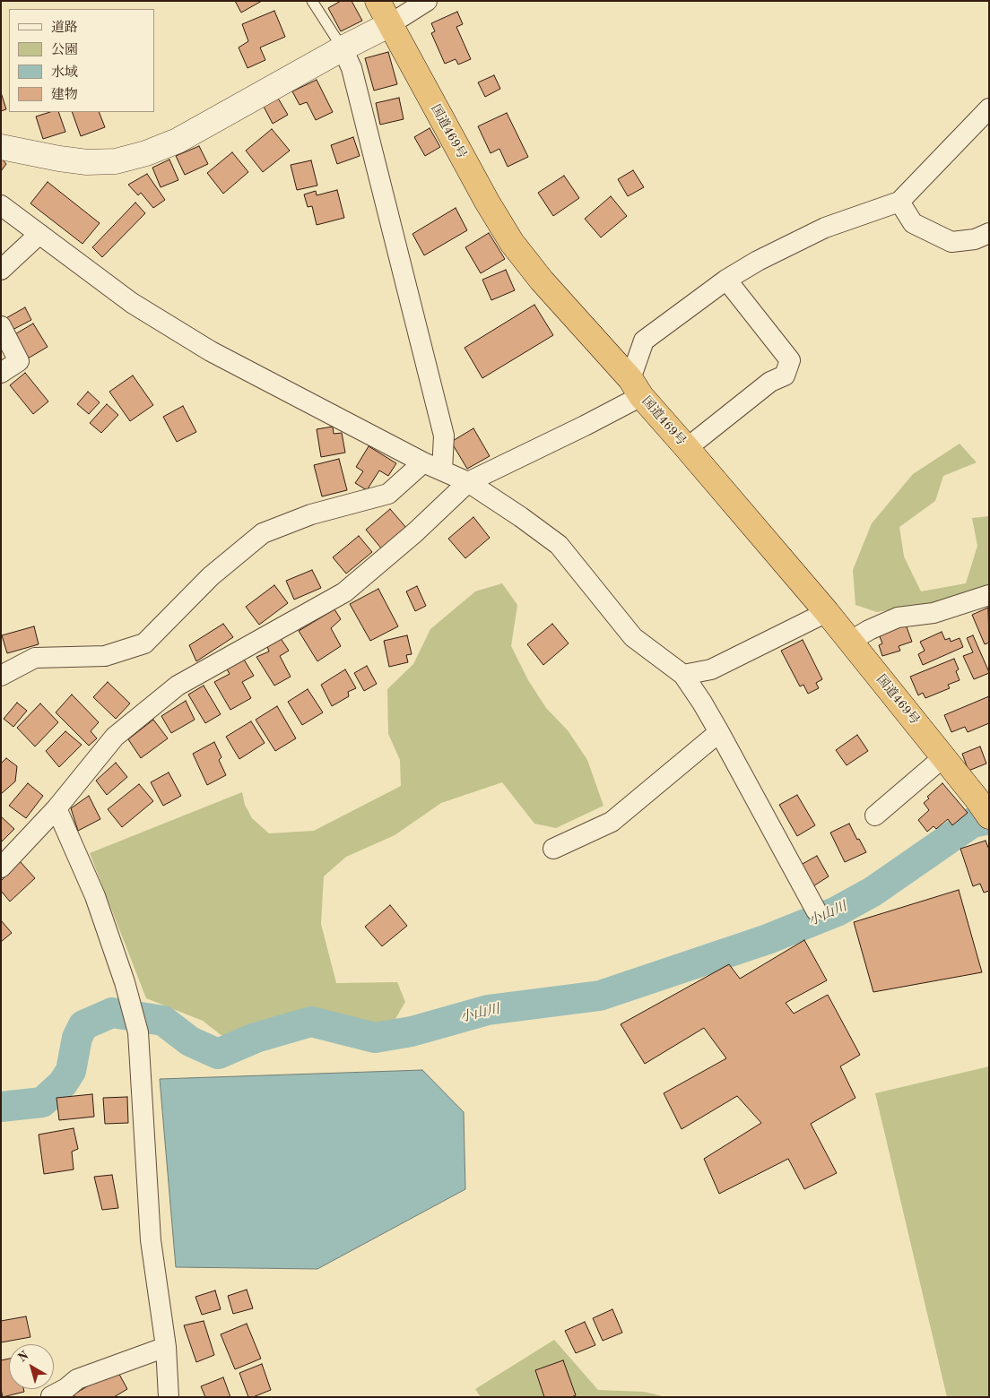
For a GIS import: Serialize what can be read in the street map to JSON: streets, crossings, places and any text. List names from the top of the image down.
{
  "streets": {
    "highway": ["国道469号"]
  },
  "water": ["小山川"],
  "legend": [
    "道路",
    "公園",
    "水域",
    "建物"
  ],
  "north": "top left"
}
